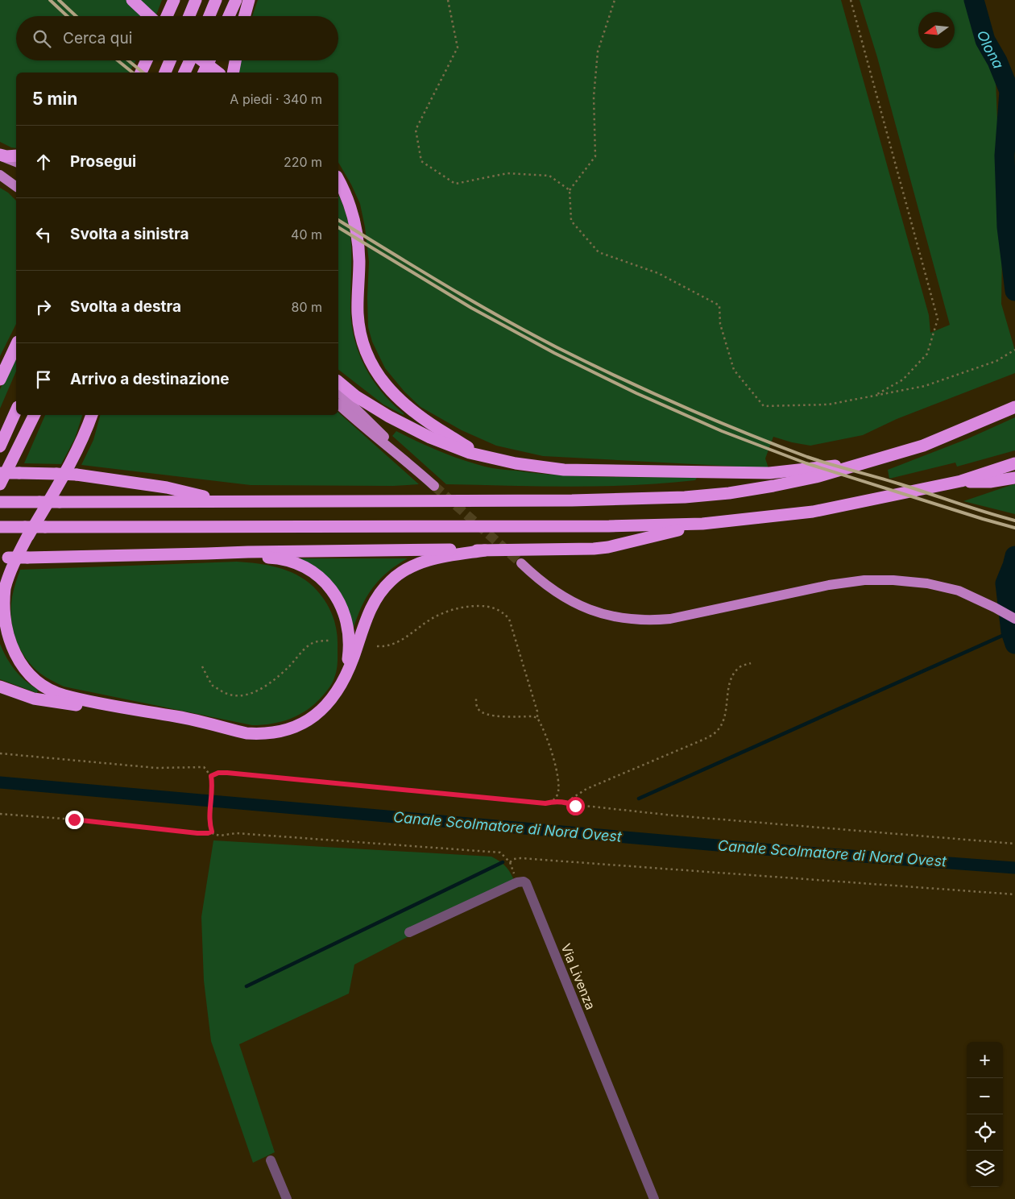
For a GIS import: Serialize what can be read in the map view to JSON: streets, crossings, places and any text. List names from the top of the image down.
{
  "streets": {
    "lane": ["Via Livenza"]
  },
  "water": ["Olona", "Canale Scolmatore di Nord Ovest"],
  "north": "left",
  "page": {
    "search": "Cerca qui",
    "heading": ["5 min", "A piedi · 340 m"],
    "list": [
      ["Prosegui", "220 m"],
      ["Svolta a sinistra", "40 m"],
      ["Svolta a destra", "80 m"],
      "Arrivo a destinazione"
    ],
    "map_buttons": ["+", "−"]
  }
}
